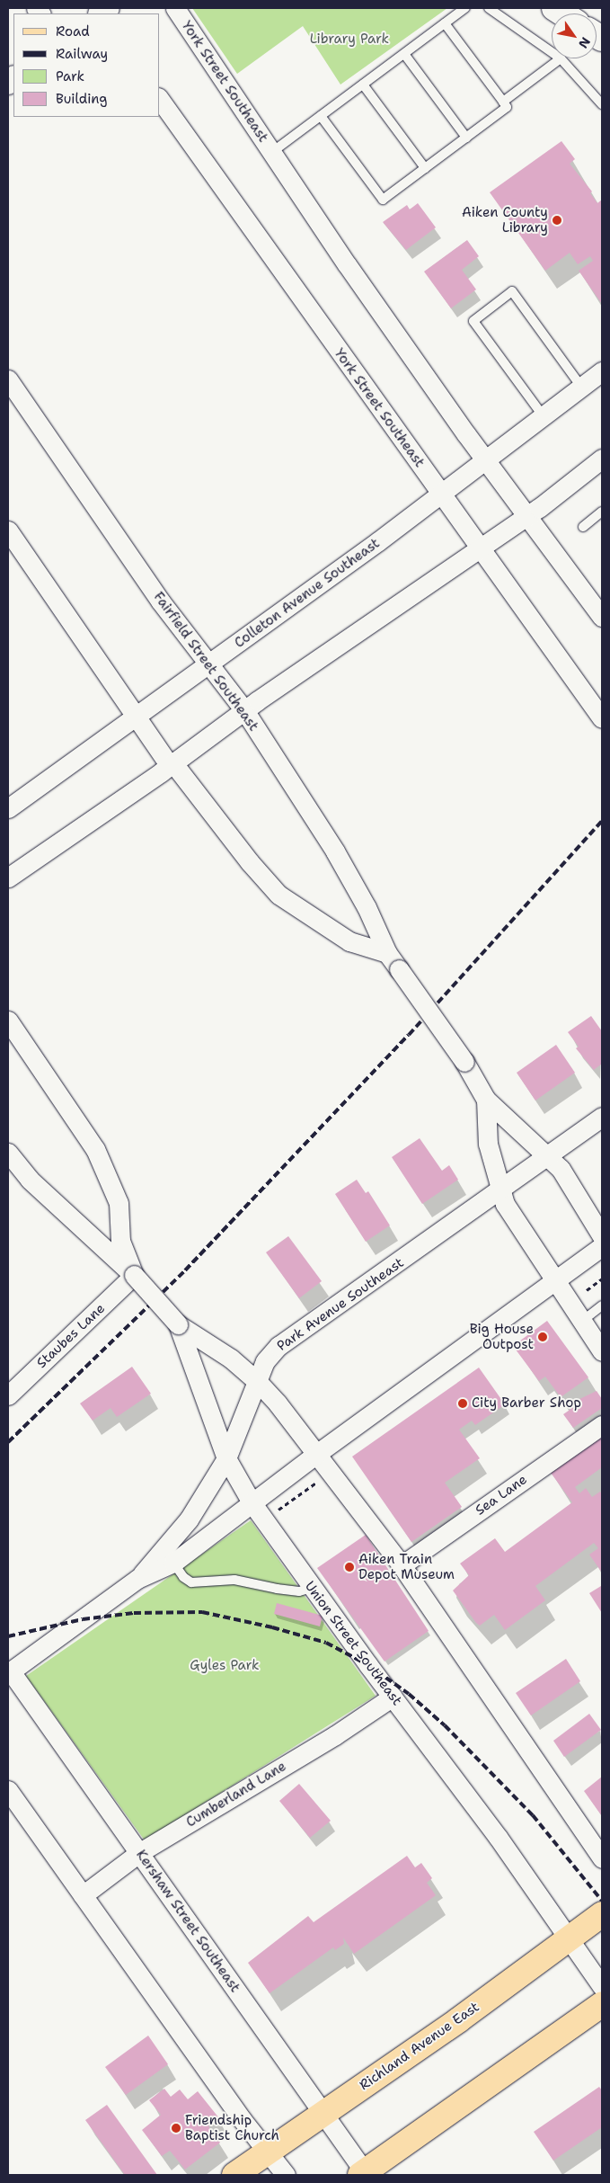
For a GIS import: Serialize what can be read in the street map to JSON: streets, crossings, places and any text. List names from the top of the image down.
{
  "streets": {
    "main road": ["Richland Avenue East"],
    "street": [
      "York Street Southeast",
      "Colleton Avenue Southeast",
      "Fairfield Street Southeast",
      "Park Avenue Southeast",
      "Staubes Lane",
      "Sea Lane",
      "Union Street Southeast",
      "Cumberland Lane",
      "Kershaw Street Southeast"
    ]
  },
  "crossings": [
    ["York Street Southeast", "Colleton Avenue Southeast"],
    ["Colleton Avenue Southeast", "Fairfield Street Southeast"],
    ["Fairfield Street Southeast", "Park Avenue Southeast"],
    ["Park Avenue Southeast", "Union Street Southeast"],
    ["Park Avenue Southeast", "Kershaw Street Southeast"],
    ["Staubes Lane", "Union Street Southeast"],
    ["Sea Lane", "Union Street Southeast"],
    ["Union Street Southeast", "Cumberland Lane"],
    ["Union Street Southeast", "Richland Avenue East"],
    ["Cumberland Lane", "Kershaw Street Southeast"],
    ["Kershaw Street Southeast", "Richland Avenue East"]
  ],
  "parks": ["Library Park", "Gyles Park"],
  "places": [
    "Aiken County Library",
    "Big House Outpost",
    "City Barber Shop",
    "Aiken Train Depot Museum",
    "Friendship Baptist Church"
  ],
  "legend": [
    "Road",
    "Railway",
    "Park",
    "Building"
  ],
  "north": "bottom right"
}
